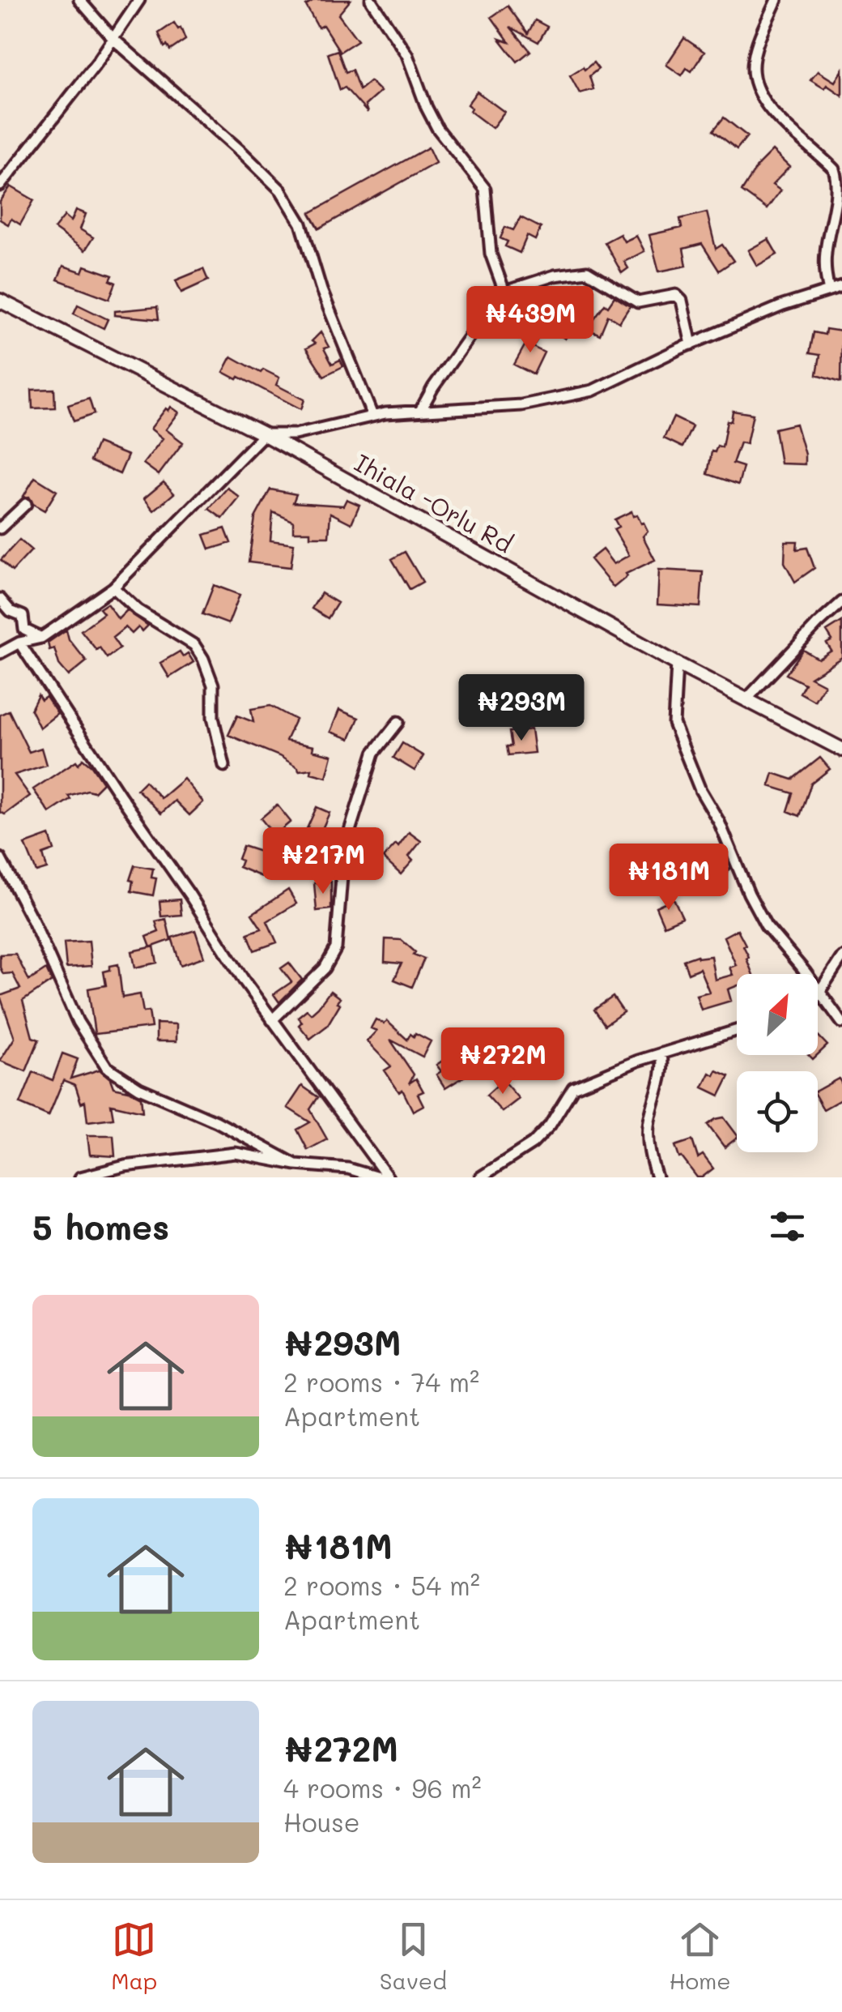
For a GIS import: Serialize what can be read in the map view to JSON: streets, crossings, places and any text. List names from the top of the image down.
{
  "streets": {
    "main road": ["Ihiala -Orlu Rd"]
  },
  "north": "top right",
  "page": {
    "price": [
      "₦439M",
      "₦293M",
      "₦217M",
      "₦181M",
      "₦272M"
    ],
    "heading": "5 homes",
    "list": [
      {
        "name": "₦293M",
        "note": "2 rooms · 74 m² · Apartment"
      },
      {
        "name": "₦181M",
        "note": "2 rooms · 54 m² · Apartment"
      },
      {
        "name": "₦272M",
        "note": "4 rooms · 96 m² · House"
      }
    ],
    "tabs": ["Map", "Saved", "Home"]
  }
}
